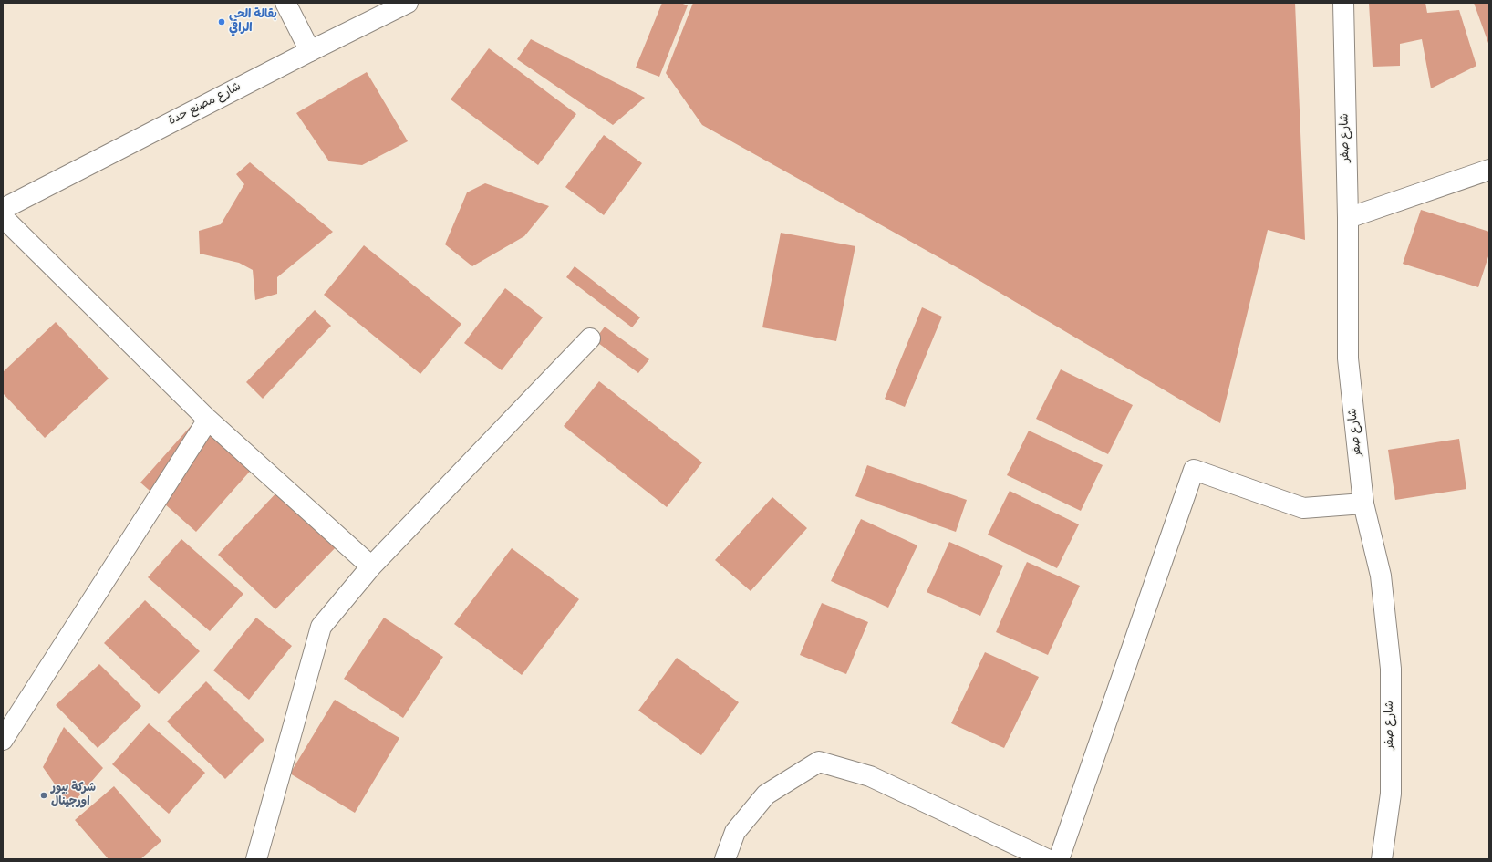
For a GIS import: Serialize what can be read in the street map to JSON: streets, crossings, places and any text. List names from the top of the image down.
{
  "streets": {
    "street": ["شارع مصنع حدة", "شارع صفر"]
  },
  "places": ["بقالة الحي الراقي", "شركة بيور اورجينال"]
}
